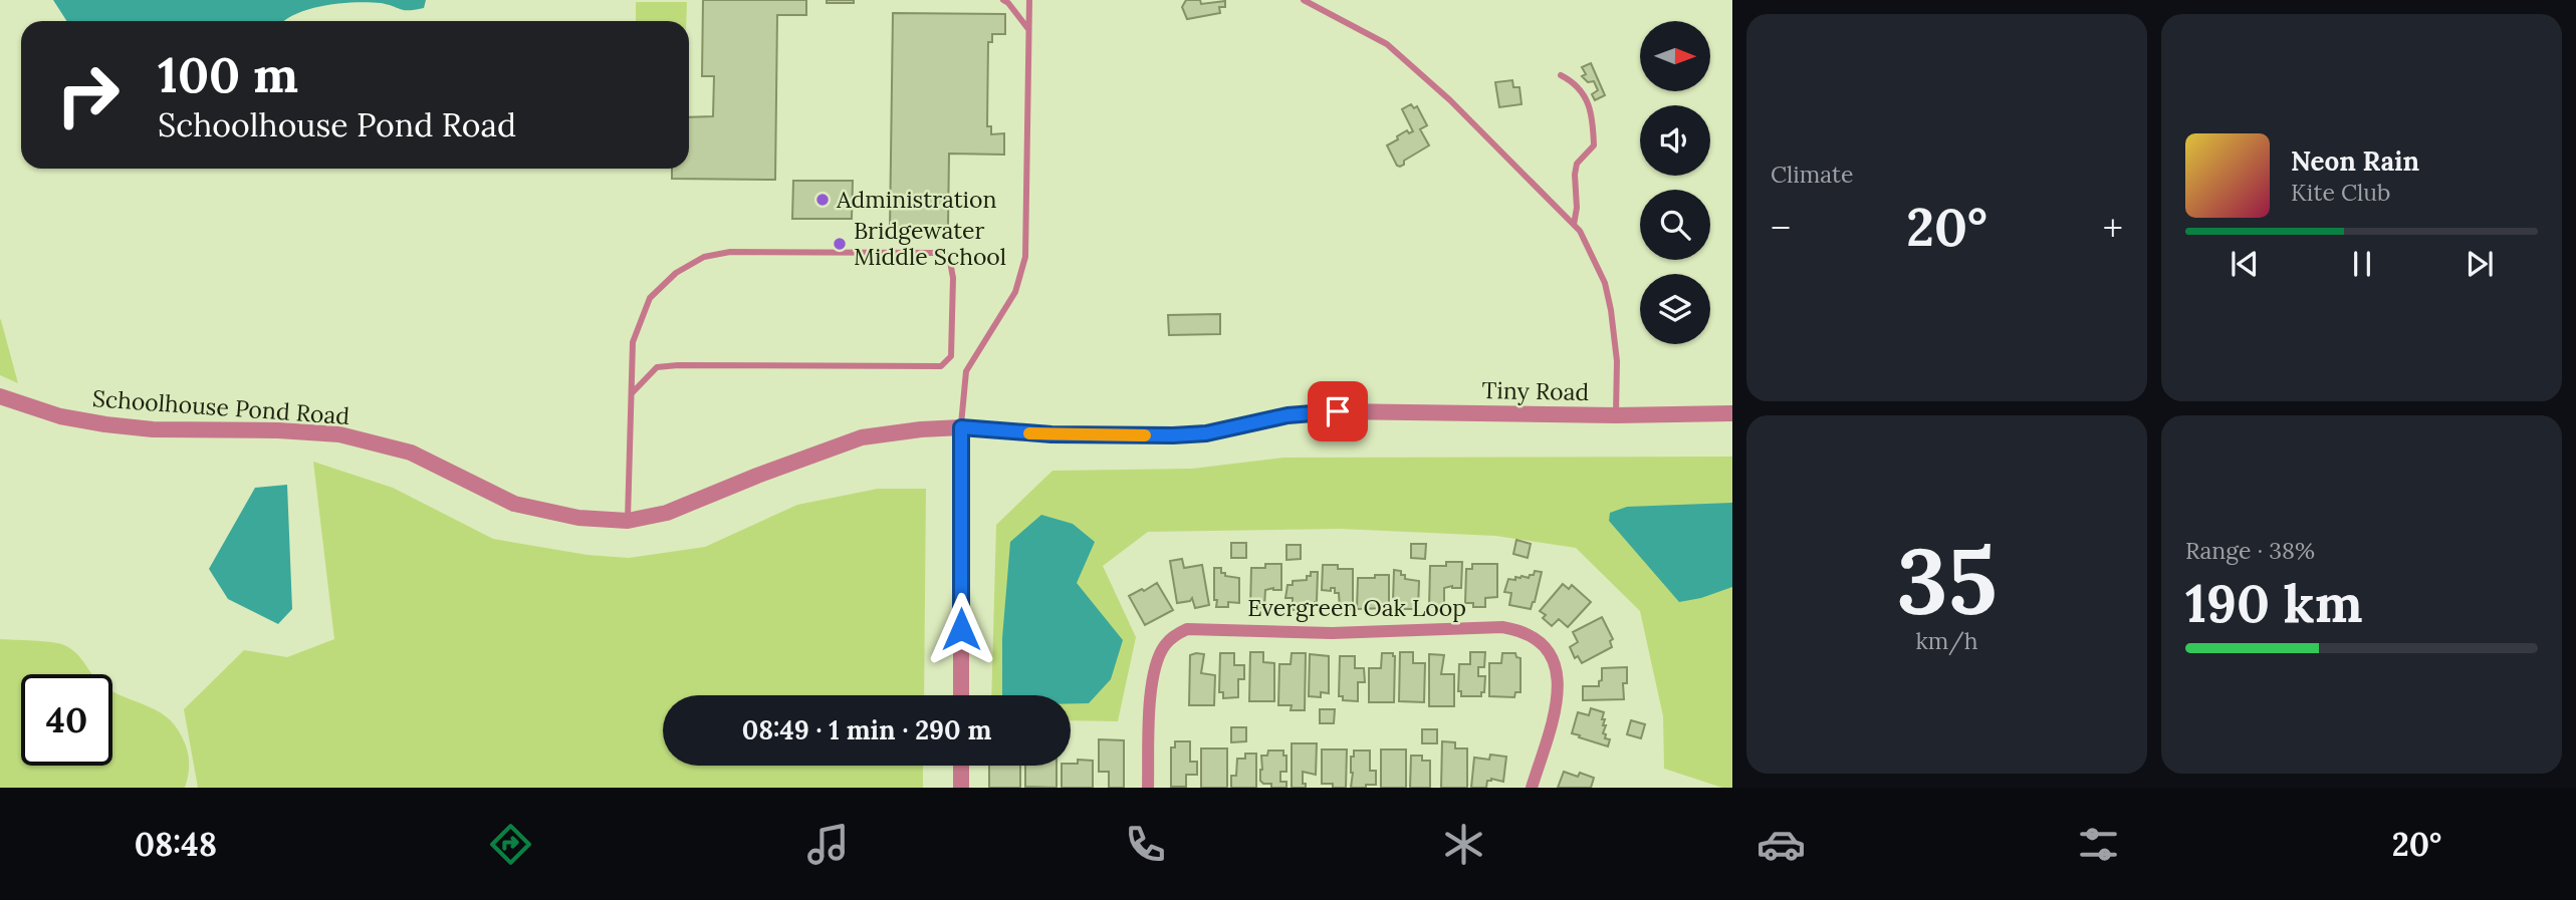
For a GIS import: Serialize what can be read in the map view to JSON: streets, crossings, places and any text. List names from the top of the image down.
{
  "streets": {
    "street": ["Tiny Road", "Schoolhouse Pond Road", "Evergreen Oak Loop"]
  },
  "crossings": [
    ["Tiny Road", "Schoolhouse Pond Road"]
  ],
  "places": ["Administration", "Bridgewater Middle School"],
  "north": "right",
  "page": {
    "tile": [
      "Climate",
      ["35", "km/h"],
      ["Range · 38%", "190 km"]
    ],
    "turn": ["100 m", "Schoolhouse Pond Road"],
    "song": ["Neon Rain", "Kite Club"],
    "heat": ["−", "20°", "+"],
    "limit": "40",
    "trip": "08:49 · 1 min · 290 m",
    "tabs": ["08:48", "20°"]
  }
}
